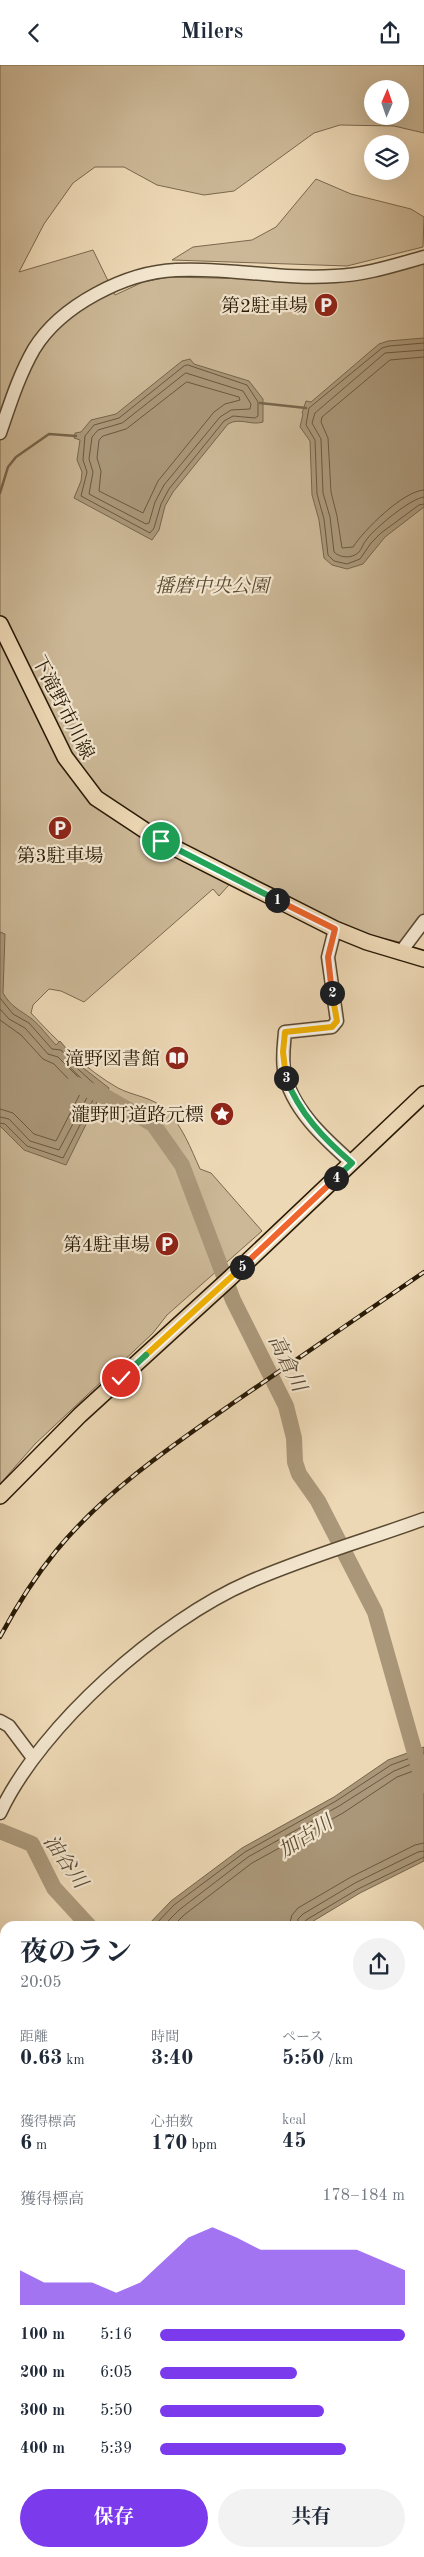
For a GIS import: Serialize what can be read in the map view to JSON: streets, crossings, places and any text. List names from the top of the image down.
{
  "streets": {
    "main road": ["下滝野市川線"]
  },
  "water": ["高倉川", "加古川", "油谷川"],
  "parks": ["播磨中央公園"],
  "places": {
    "parking": ["第2駐車場", "第3駐車場", "第4駐車場"],
    "library": ["滝野図書館"],
    "place": ["瀧野町道路元標"]
  },
  "north": "top",
  "page": {
    "header": "Milers",
    "pins": [
      "1",
      "2",
      "3",
      "4",
      "5"
    ],
    "heading": ["夜のラン", "20:05"],
    "stats": [
      ["距離", "0.63 km"],
      ["時間", "3:40"],
      ["ペース", "5:50 /km"],
      ["獲得標高", "6 m"],
      ["心拍数", "170 bpm"],
      ["kcal", "45"]
    ],
    "chart": ["獲得標高", "178–184 m"],
    "list": [
      {
        "name": "100 m",
        "note": "5:16"
      },
      {
        "name": "200 m",
        "note": "6:05"
      },
      {
        "name": "300 m",
        "note": "5:50"
      },
      {
        "name": "400 m",
        "note": "5:39"
      }
    ],
    "buttons": ["保存", "共有"]
  }
}
